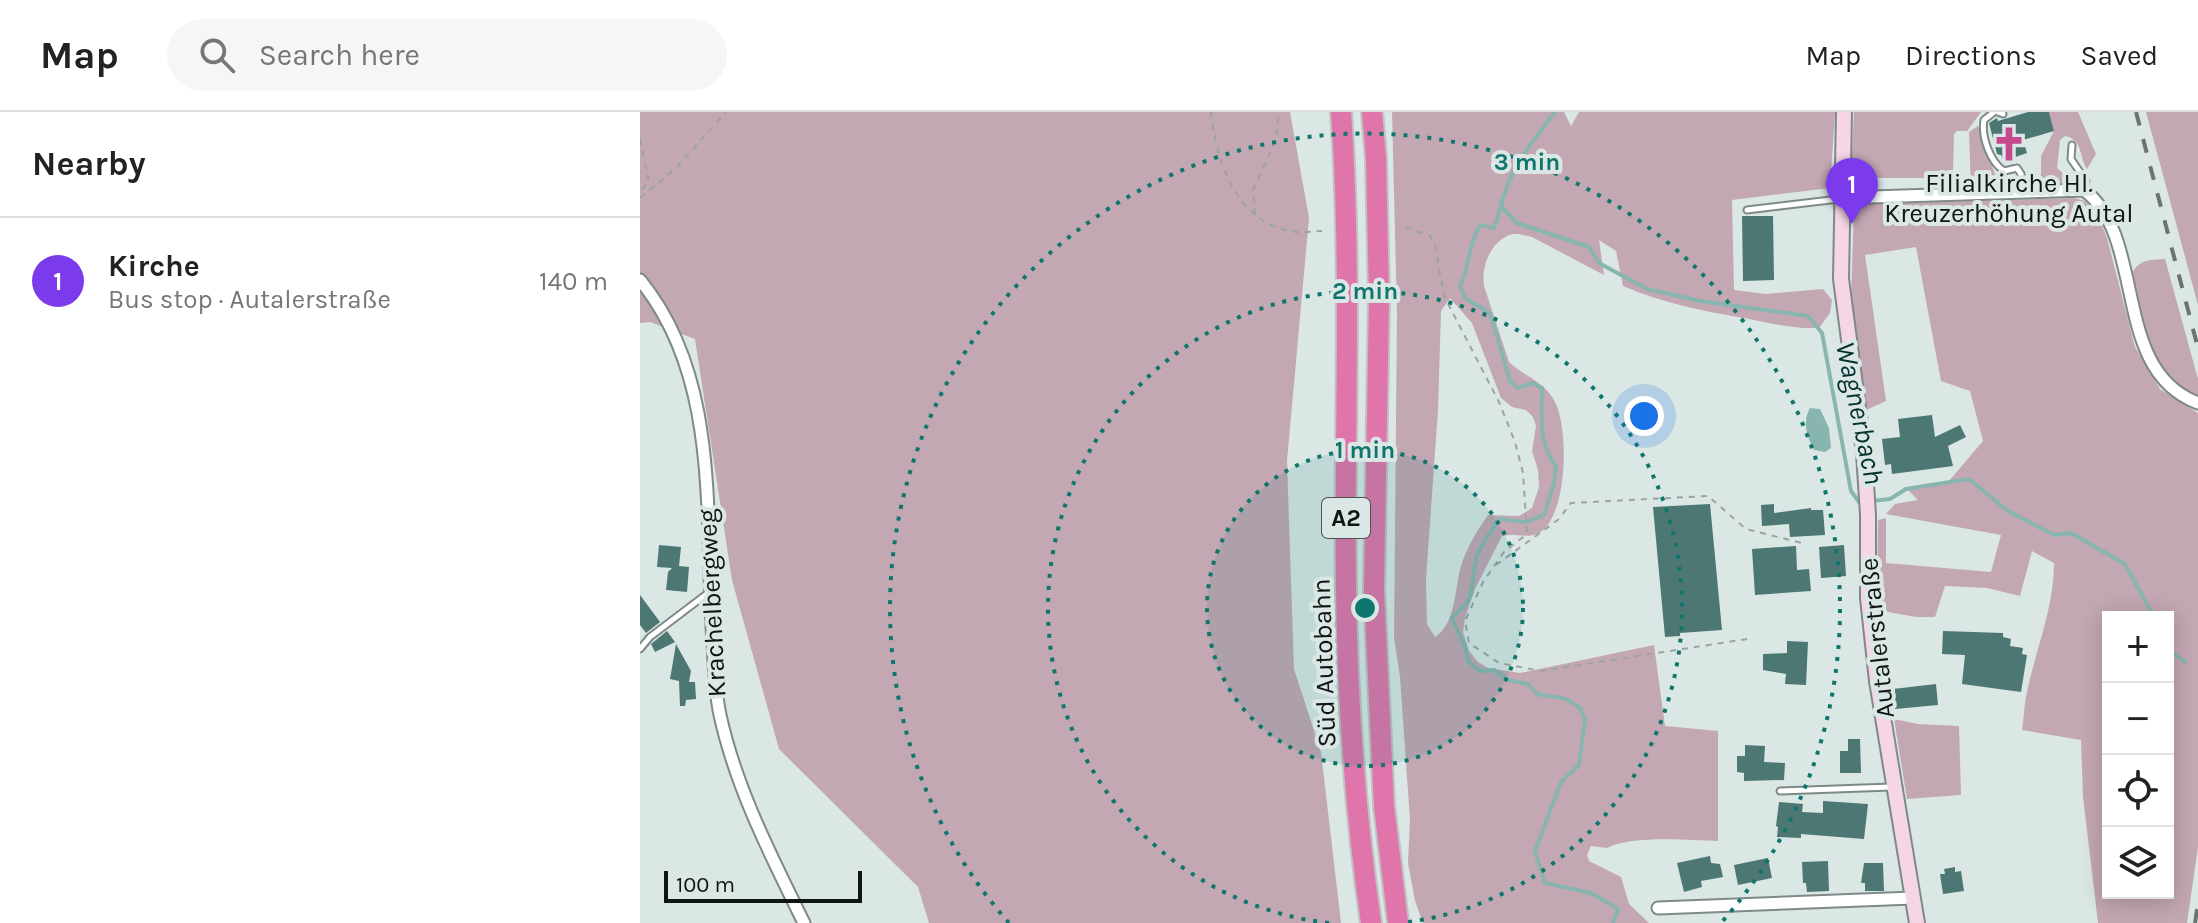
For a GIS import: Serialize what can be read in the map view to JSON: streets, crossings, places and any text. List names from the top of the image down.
{
  "streets": {
    "highway": ["A2", "Süd Autobahn"],
    "main road": ["Autalerstraße"],
    "street": ["Krachelbergweg"]
  },
  "water": ["Wagnerbach"],
  "places": {
    "church": ["Filialkirche Hl. Kreuzerhöhung Autal"]
  },
  "scale_bar": "100 m",
  "page": {
    "header": "Map",
    "search": "Search here",
    "nav": ["Map", "Directions", "Saved"],
    "heading": "Nearby",
    "pins": "1",
    "list": [
      {
        "mark": "1",
        "name": "Kirche",
        "note": "Bus stop · Autalerstraße",
        "value": "140 m"
      }
    ],
    "map_buttons": ["+", "−"],
    "scale": "100 m"
  },
  "rings": ["3 min", "2 min", "1 min"]
}
